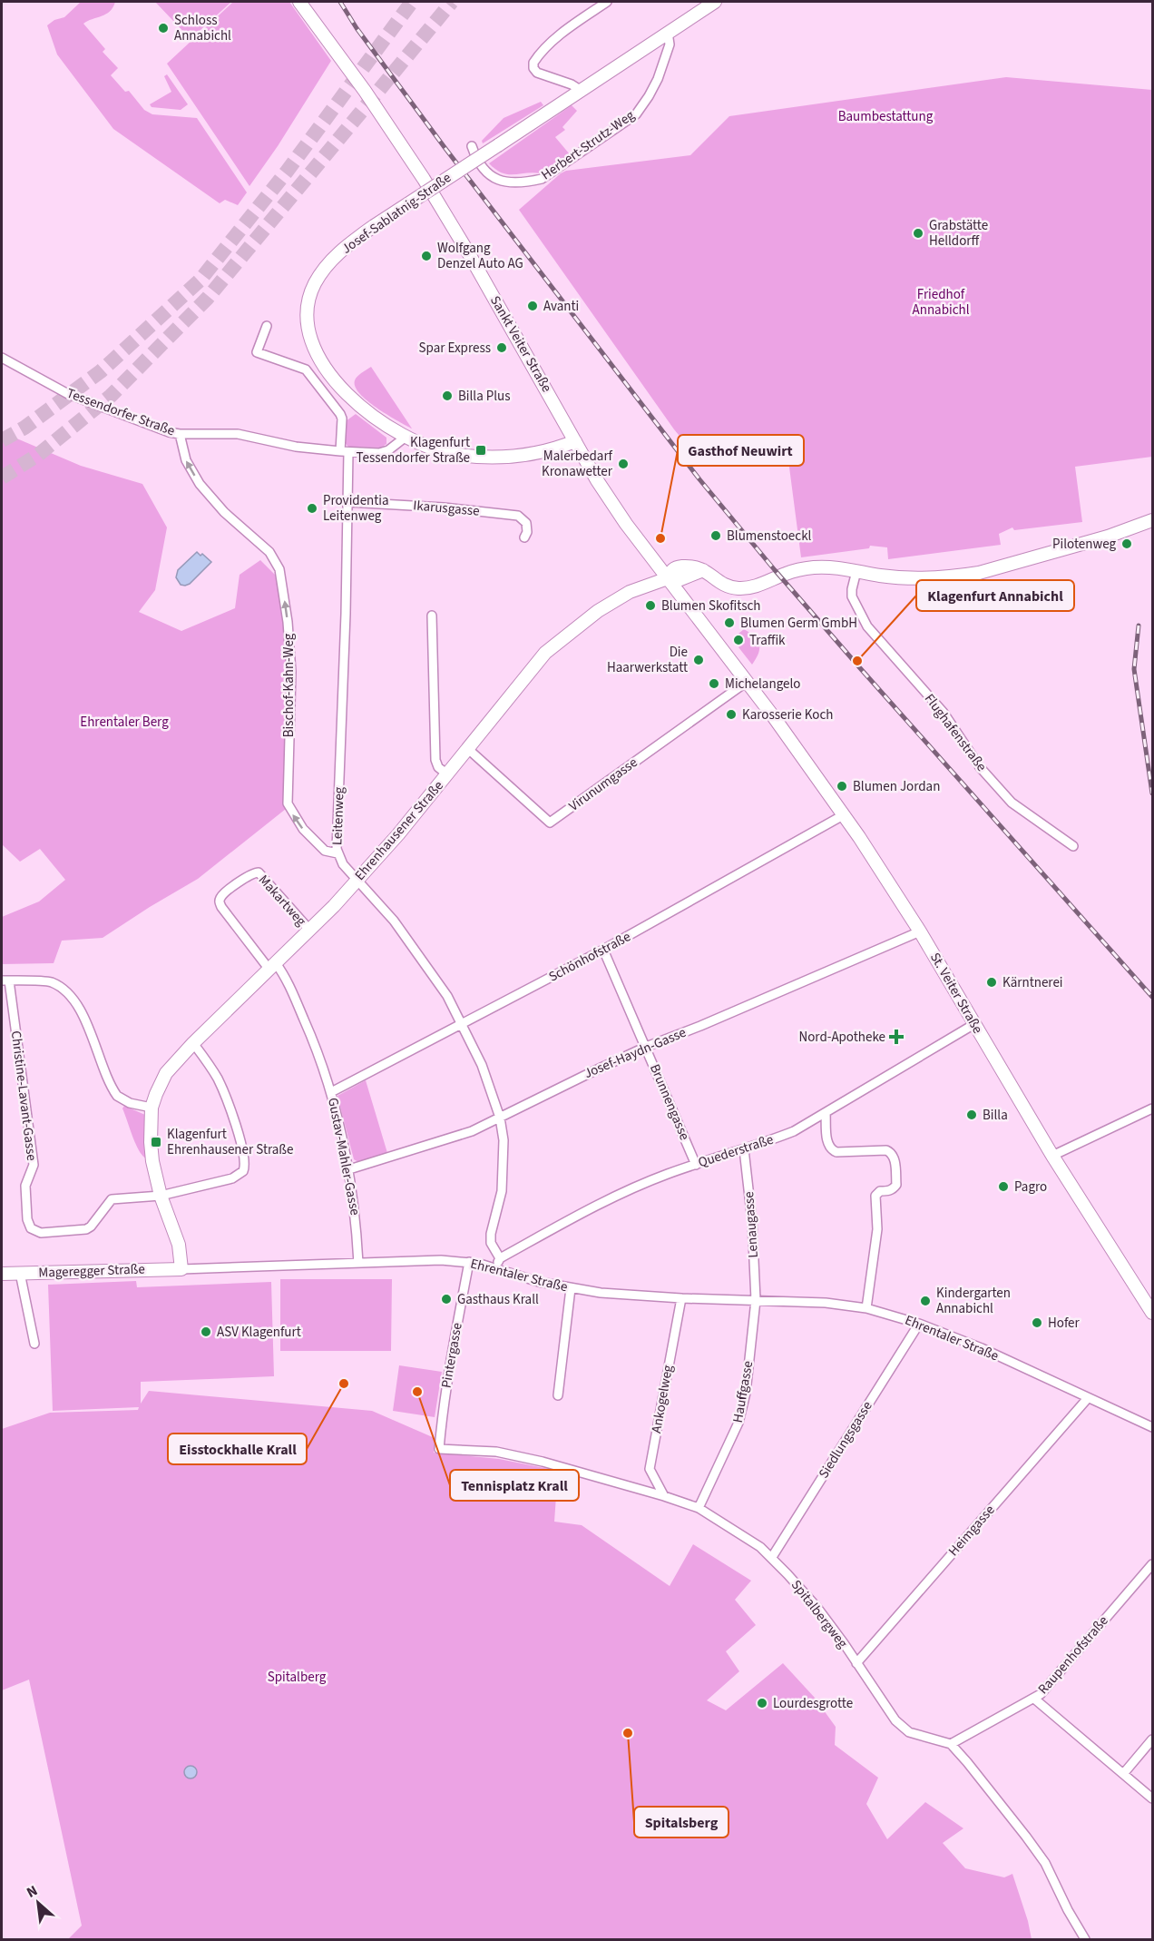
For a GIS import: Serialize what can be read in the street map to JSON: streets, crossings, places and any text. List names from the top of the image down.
{
  "streets": {
    "main road": [
      "Josef-Sablatnig-Straße",
      "Sankt Veiter Straße",
      "Ehrenhausener Straße",
      "St. Veiter Straße",
      "Mageregger Straße"
    ],
    "street": [
      "Herbert-Strutz-Weg",
      "Tessendorfer Straße",
      "Ikarusgasse",
      "Bischof-Kahn-Weg",
      "Flughafenstraße",
      "Virunumgasse",
      "Leitenweg",
      "Makartweg",
      "Schönhofstraße",
      "Josef-Haydn-Gasse",
      "Christine-Lavant-Gasse",
      "Brunnengasse",
      "Quederstraße",
      "Gustav-Mahler-Gasse",
      "Lenaugasse",
      "Ehrentaler Straße",
      "Pintergasse",
      "Hauffgasse",
      "Ankogelweg",
      "Siedlungsgasse",
      "Heimgasse",
      "Spitalbergweg",
      "Raupenhofstraße"
    ]
  },
  "crossings": [
    ["Herbert-Strutz-Weg", "Josef-Sablatnig-Straße"],
    ["Josef-Sablatnig-Straße", "Sankt Veiter Straße"],
    ["Josef-Sablatnig-Straße", "Tessendorfer Straße"],
    ["Sankt Veiter Straße", "Virunumgasse"],
    ["Sankt Veiter Straße", "Ehrenhausener Straße"],
    ["Sankt Veiter Straße", "St. Veiter Straße"],
    ["Tessendorfer Straße", "Bischof-Kahn-Weg"],
    ["Tessendorfer Straße", "Leitenweg"],
    ["Ikarusgasse", "Leitenweg"],
    ["Bischof-Kahn-Weg", "Leitenweg"],
    ["Virunumgasse", "Ehrenhausener Straße"],
    ["Virunumgasse", "St. Veiter Straße"],
    ["Leitenweg", "Ehrenhausener Straße"],
    ["Leitenweg", "Schönhofstraße"],
    ["Leitenweg", "Josef-Haydn-Gasse"],
    ["Leitenweg", "Quederstraße"],
    ["Ehrenhausener Straße", "Makartweg"],
    ["Ehrenhausener Straße", "Gustav-Mahler-Gasse"],
    ["Makartweg", "Gustav-Mahler-Gasse"],
    ["Schönhofstraße", "St. Veiter Straße"],
    ["Schönhofstraße", "Brunnengasse"],
    ["Schönhofstraße", "Gustav-Mahler-Gasse"],
    ["St. Veiter Straße", "Josef-Haydn-Gasse"],
    ["St. Veiter Straße", "Quederstraße"],
    ["Josef-Haydn-Gasse", "Brunnengasse"],
    ["Josef-Haydn-Gasse", "Gustav-Mahler-Gasse"],
    ["Brunnengasse", "Quederstraße"],
    ["Quederstraße", "Lenaugasse"],
    ["Gustav-Mahler-Gasse", "Ehrentaler Straße"],
    ["Lenaugasse", "Ehrentaler Straße"],
    ["Lenaugasse", "Hauffgasse"],
    ["Mageregger Straße", "Ehrentaler Straße"],
    ["Ehrentaler Straße", "Pintergasse"],
    ["Ehrentaler Straße", "Hauffgasse"],
    ["Ehrentaler Straße", "Ankogelweg"],
    ["Ehrentaler Straße", "Siedlungsgasse"],
    ["Ehrentaler Straße", "Heimgasse"],
    ["Pintergasse", "Spitalbergweg"],
    ["Hauffgasse", "Spitalbergweg"],
    ["Ankogelweg", "Spitalbergweg"],
    ["Siedlungsgasse", "Spitalbergweg"],
    ["Heimgasse", "Spitalbergweg"],
    ["Spitalbergweg", "Raupenhofstraße"]
  ],
  "one_way": ["Bischof-Kahn-Weg"],
  "parks": [
    "Baumbestattung",
    "Friedhof Annabichl",
    "Ehrentaler Berg",
    "Spitalberg"
  ],
  "places": {
    "other": [
      "Schloss Annabichl",
      "Grabstätte Helldorff",
      "Wolfgang Denzel Auto AG",
      "Avanti",
      "Spar Express",
      "Billa Plus",
      "Malerbedarf Kronawetter",
      "Providentia Leitenweg",
      "Blumenstoeckl",
      "Gasthof Neuwirt",
      "Pilotenweg",
      "Blumen Skofitsch",
      "Blumen Germ GmbH",
      "Traffik",
      "Die Haarwerkstatt",
      "Klagenfurt Annabichl",
      "Michelangelo",
      "Karosserie Koch",
      "Blumen Jordan",
      "Kärntnerei",
      "Billa",
      "Pagro",
      "Gasthaus Krall",
      "Kindergarten Annabichl",
      "Hofer",
      "ASV Klagenfurt",
      "Eisstockhalle Krall",
      "Tennisplatz Krall",
      "Lourdesgrotte",
      "Spitalsberg"
    ],
    "transit": ["Klagenfurt Tessendorfer Straße", "Klagenfurt Ehrenhausener Straße"],
    "health": ["Nord-Apotheke"]
  },
  "north": "top left"
}
